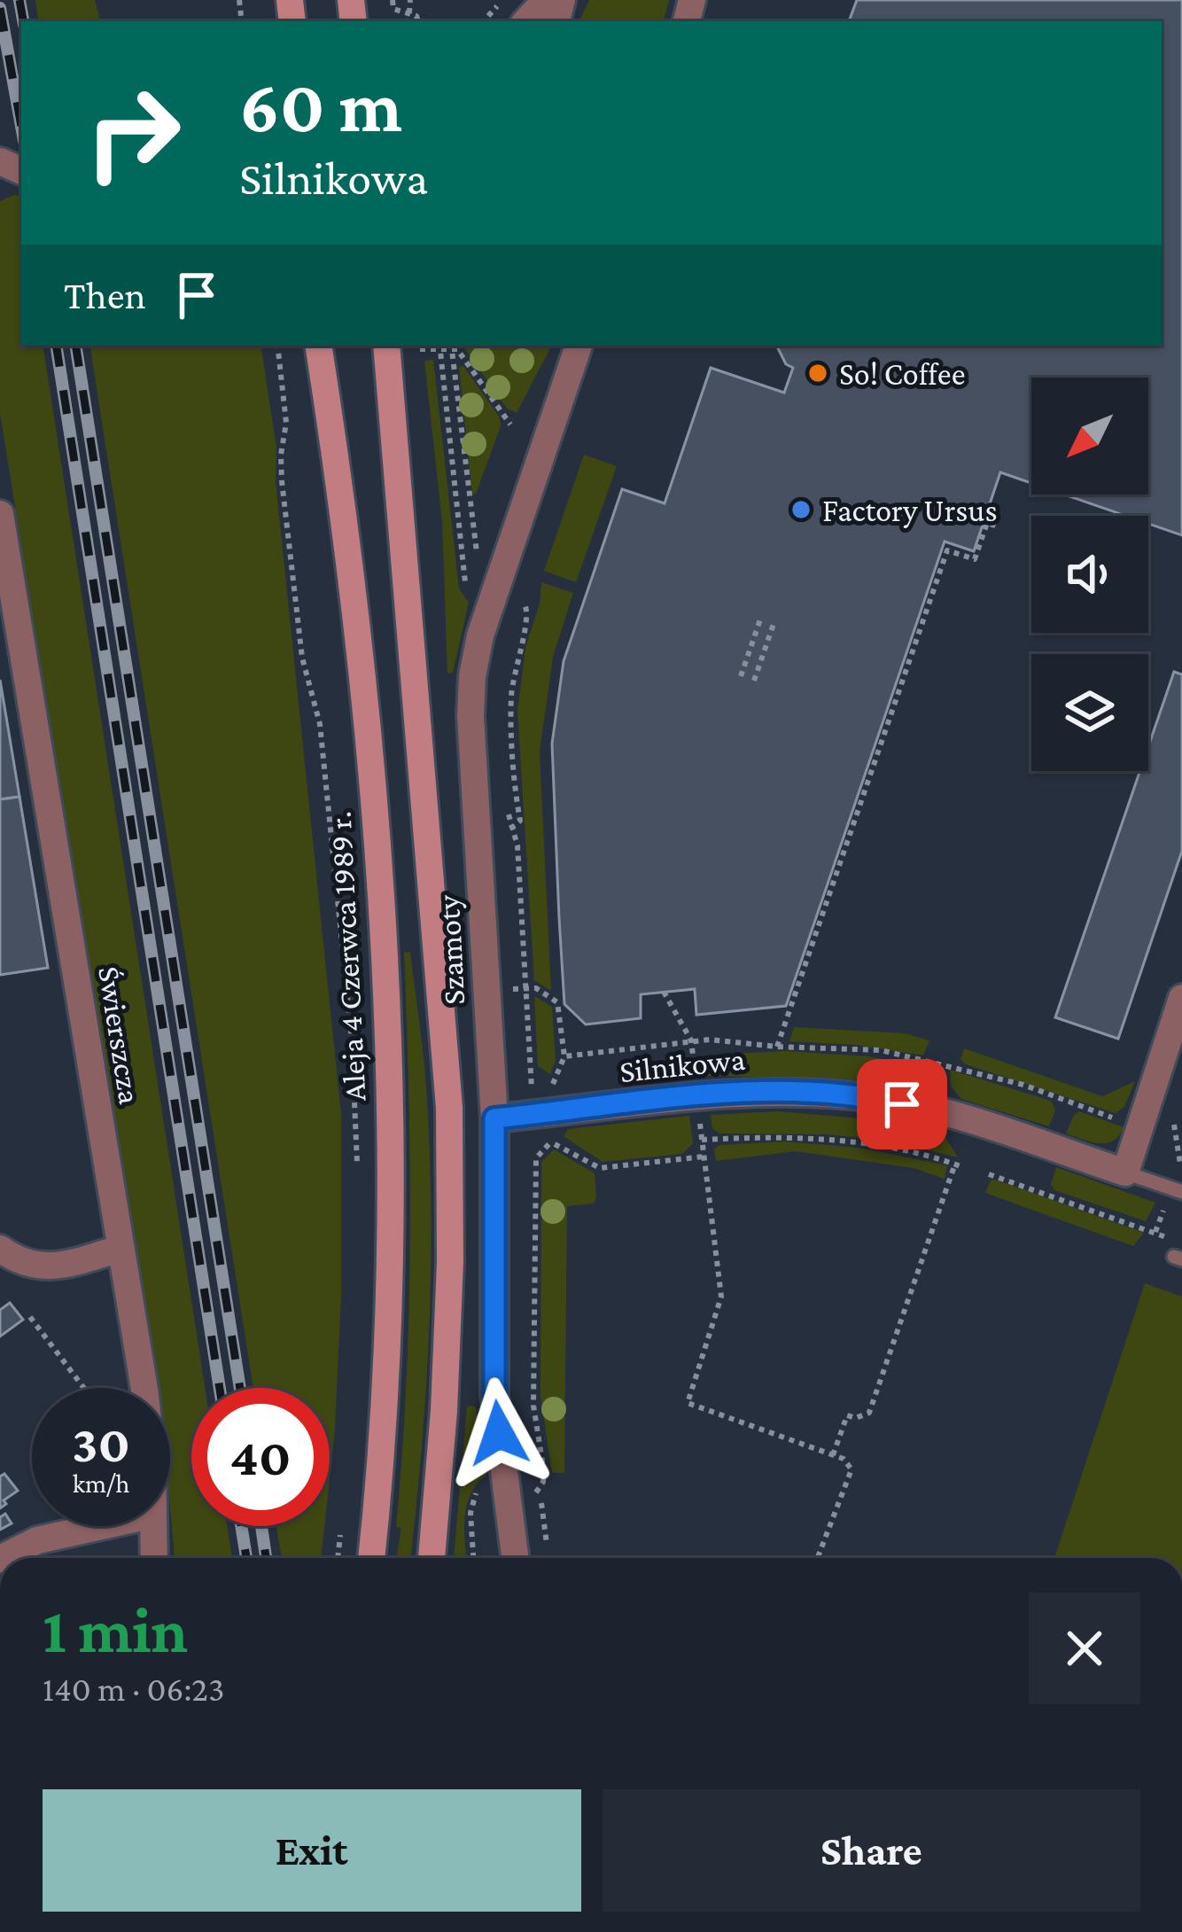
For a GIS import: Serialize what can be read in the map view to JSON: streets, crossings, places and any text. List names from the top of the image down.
{
  "streets": {
    "main road": ["Aleja 4 Czerwca 1989 r."],
    "street": ["Szamoty", "Świerszcza", "Silnikowa"]
  },
  "crossings": [
    ["Szamoty", "Silnikowa"]
  ],
  "places": ["So! Coffee", "Factory Ursus"],
  "north": "bottom left",
  "page": {
    "turn": ["60 m", "Silnikowa"],
    "then": "Then",
    "speed": "30 km/h",
    "limit": "40",
    "heading": ["1 min", "140 m · 06:23"],
    "buttons": ["Exit", "Share"]
  }
}
